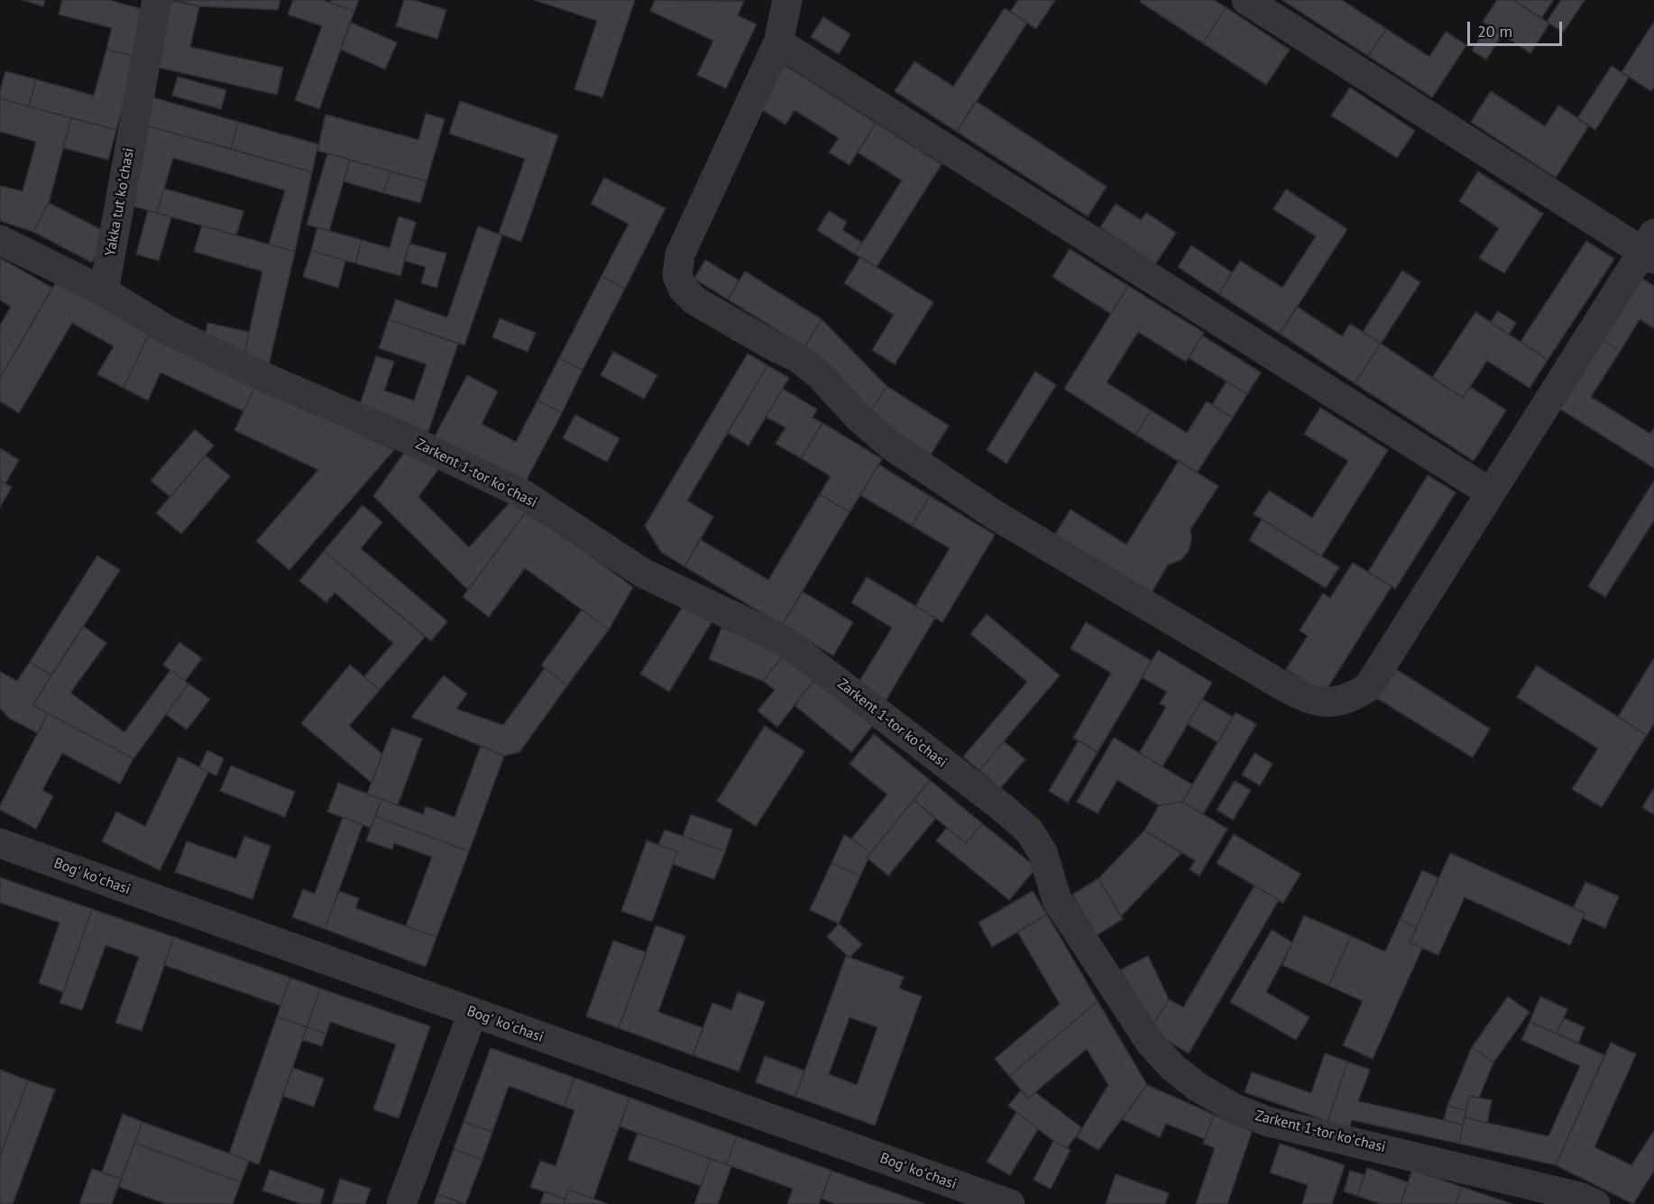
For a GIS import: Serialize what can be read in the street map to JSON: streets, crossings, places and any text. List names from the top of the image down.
{
  "streets": {
    "street": ["Yakka tut koʻchasi", "Zarkent 1-tor koʻchasi", "Bogʻ koʻchasi"]
  },
  "crossings": [
    ["Yakka tut koʻchasi", "Zarkent 1-tor koʻchasi"]
  ],
  "scale_bar": "20 m"
}
